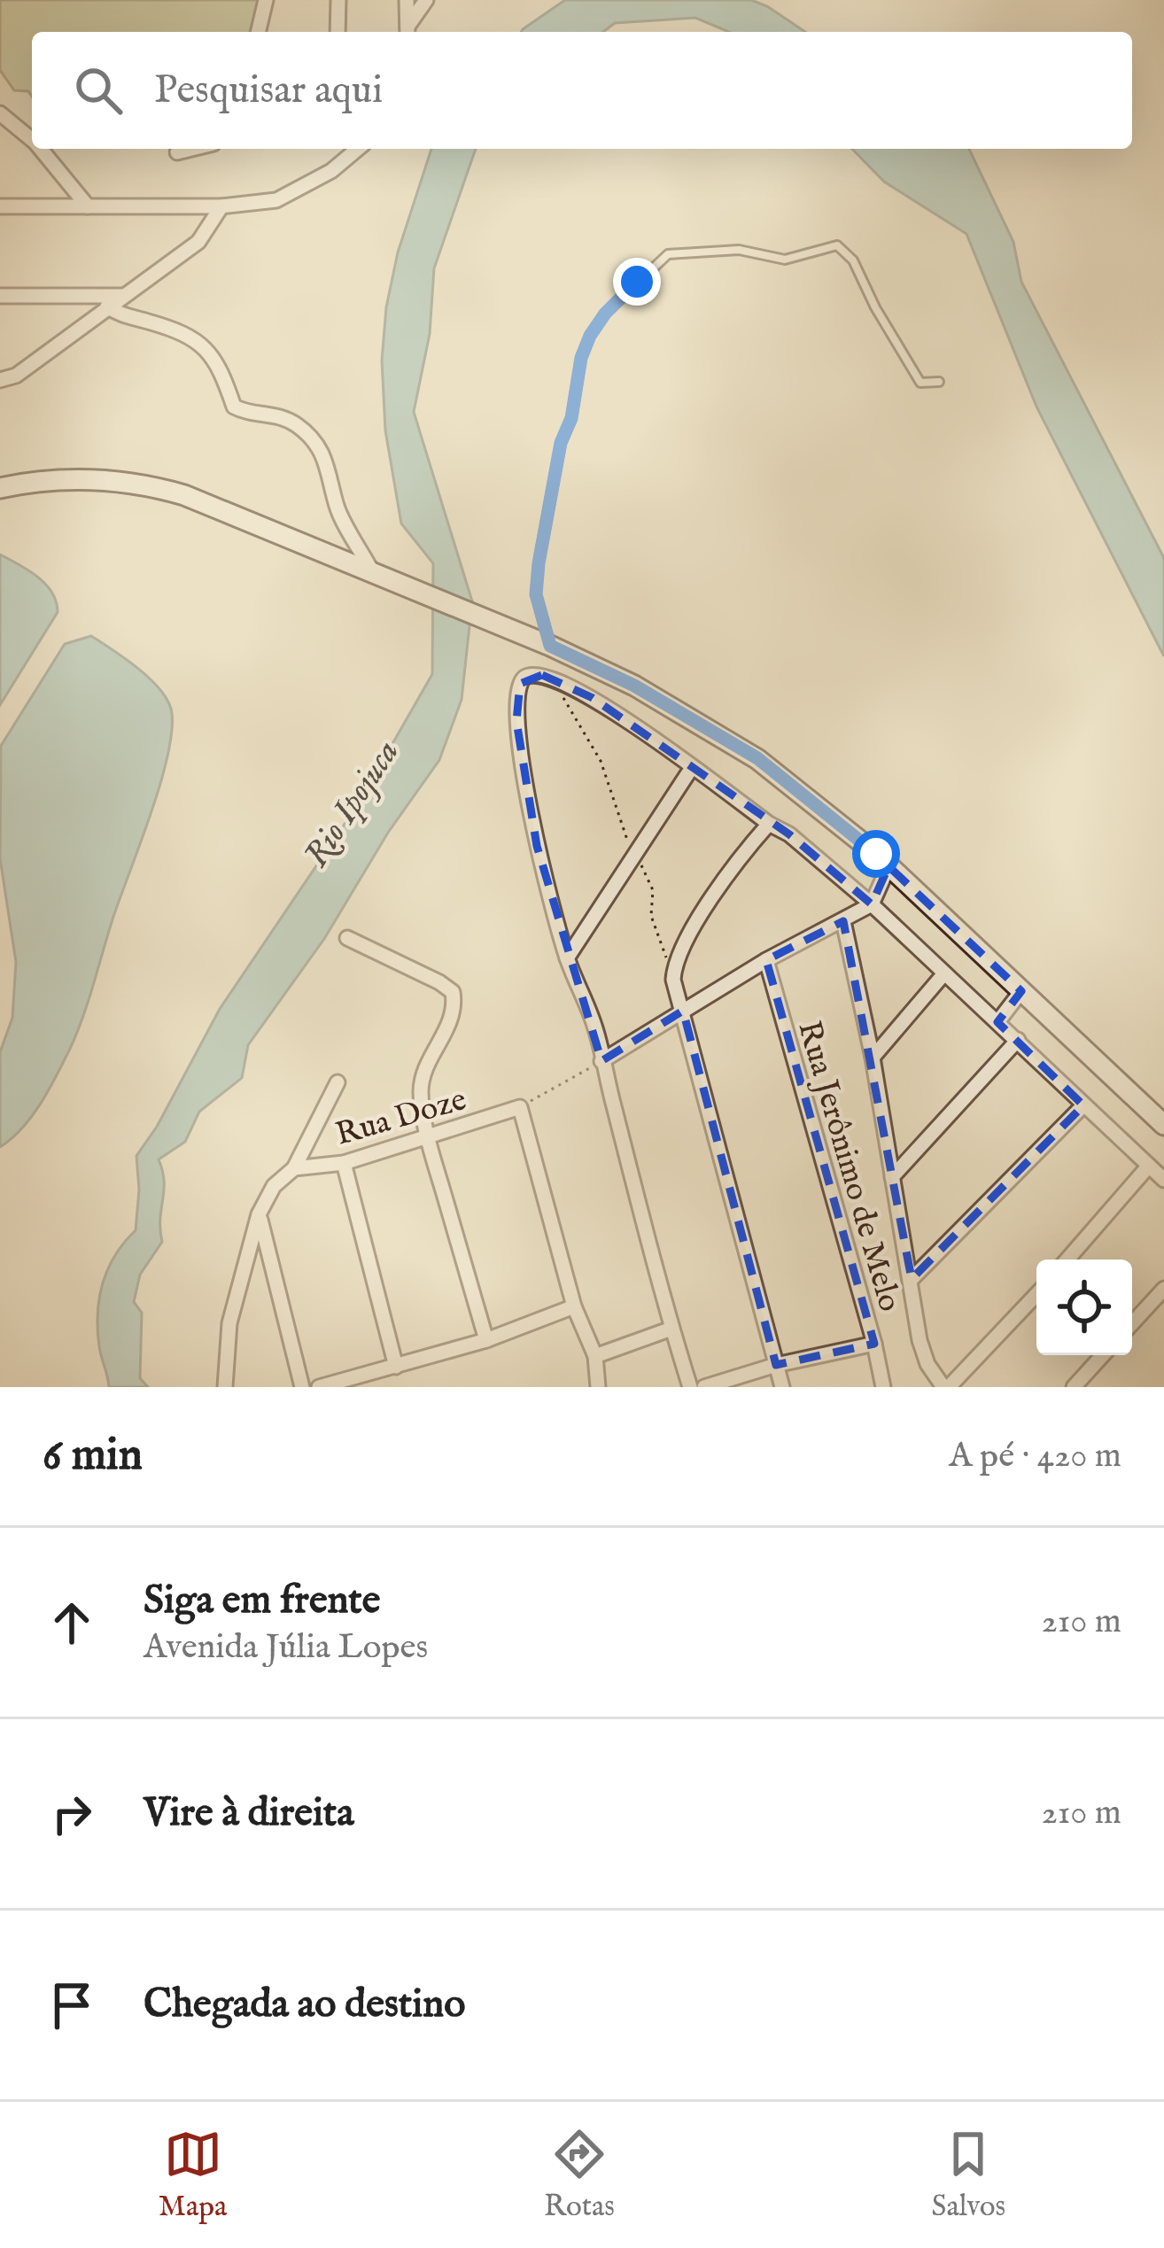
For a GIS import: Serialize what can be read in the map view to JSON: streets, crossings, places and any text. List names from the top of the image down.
{
  "streets": {
    "street": ["Rua Doze", "Rua Jerônimo de Melo"]
  },
  "water": ["Rio Ipojuca"],
  "page": {
    "search": "Pesquisar aqui",
    "heading": ["6 min", "A pé · 420 m"],
    "list": [
      ["Siga em frente", "Avenida Júlia Lopes", "210 m"],
      ["Vire à direita", "210 m"],
      "Chegada ao destino"
    ],
    "nav": ["Mapa", "Rotas", "Salvos"]
  }
}
